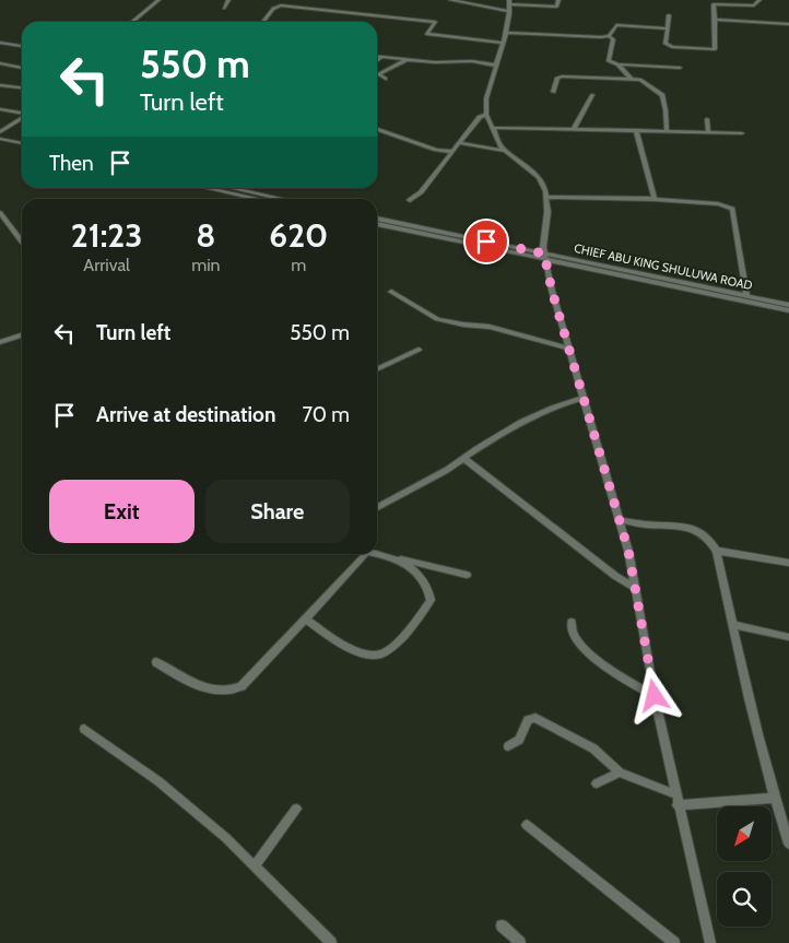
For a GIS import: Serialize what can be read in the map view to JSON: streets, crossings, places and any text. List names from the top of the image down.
{
  "streets": {
    "street": ["CHIEF ABU KING SHULUWA ROAD"]
  },
  "north": "bottom left",
  "page": {
    "turn": ["550 m", "Turn left"],
    "then": "Then",
    "eta": [
      "21:23",
      "Arrival",
      "8",
      "min",
      "620",
      "m"
    ],
    "list": [
      {
        "name": "Turn left",
        "value": "550 m"
      },
      {
        "name": "Arrive at destination",
        "value": "70 m"
      }
    ],
    "buttons": ["Exit", "Share"]
  }
}
